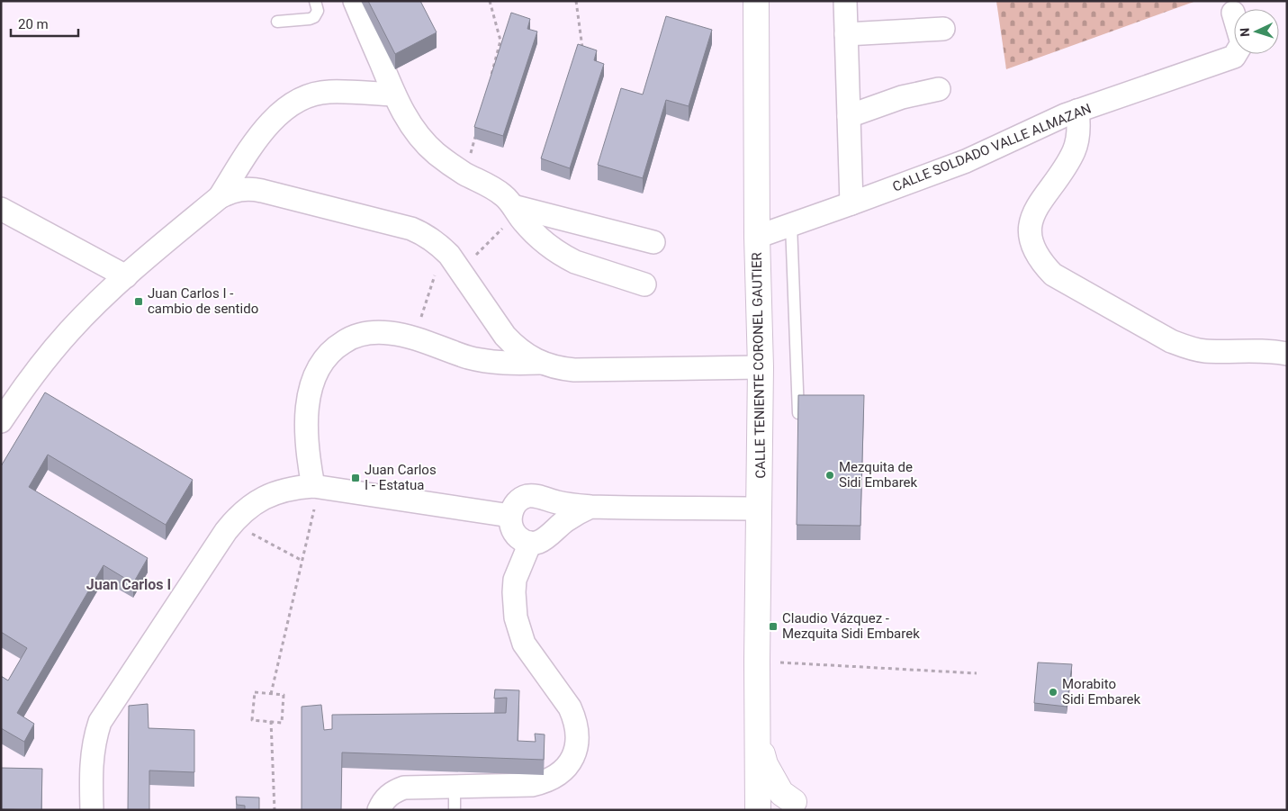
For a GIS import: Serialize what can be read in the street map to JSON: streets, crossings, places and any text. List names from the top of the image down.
{
  "streets": {
    "main road": ["CALLE TENIENTE CORONEL GAUTIER"],
    "street": ["CALLE SOLDADO VALLE ALMAZAN"]
  },
  "crossings": [
    ["CALLE SOLDADO VALLE ALMAZAN", "CALLE TENIENTE CORONEL GAUTIER"]
  ],
  "districts": ["Juan Carlos I"],
  "places": {
    "transit": ["Juan Carlos I - cambio de sentido", "Juan Carlos I - Estatua", "Claudio Vázquez - Mezquita Sidi Embarek"],
    "other": ["Mezquita de Sidi Embarek", "Morabito Sidi Embarek"]
  },
  "scale_bar": "20 m",
  "north": "left"
}
